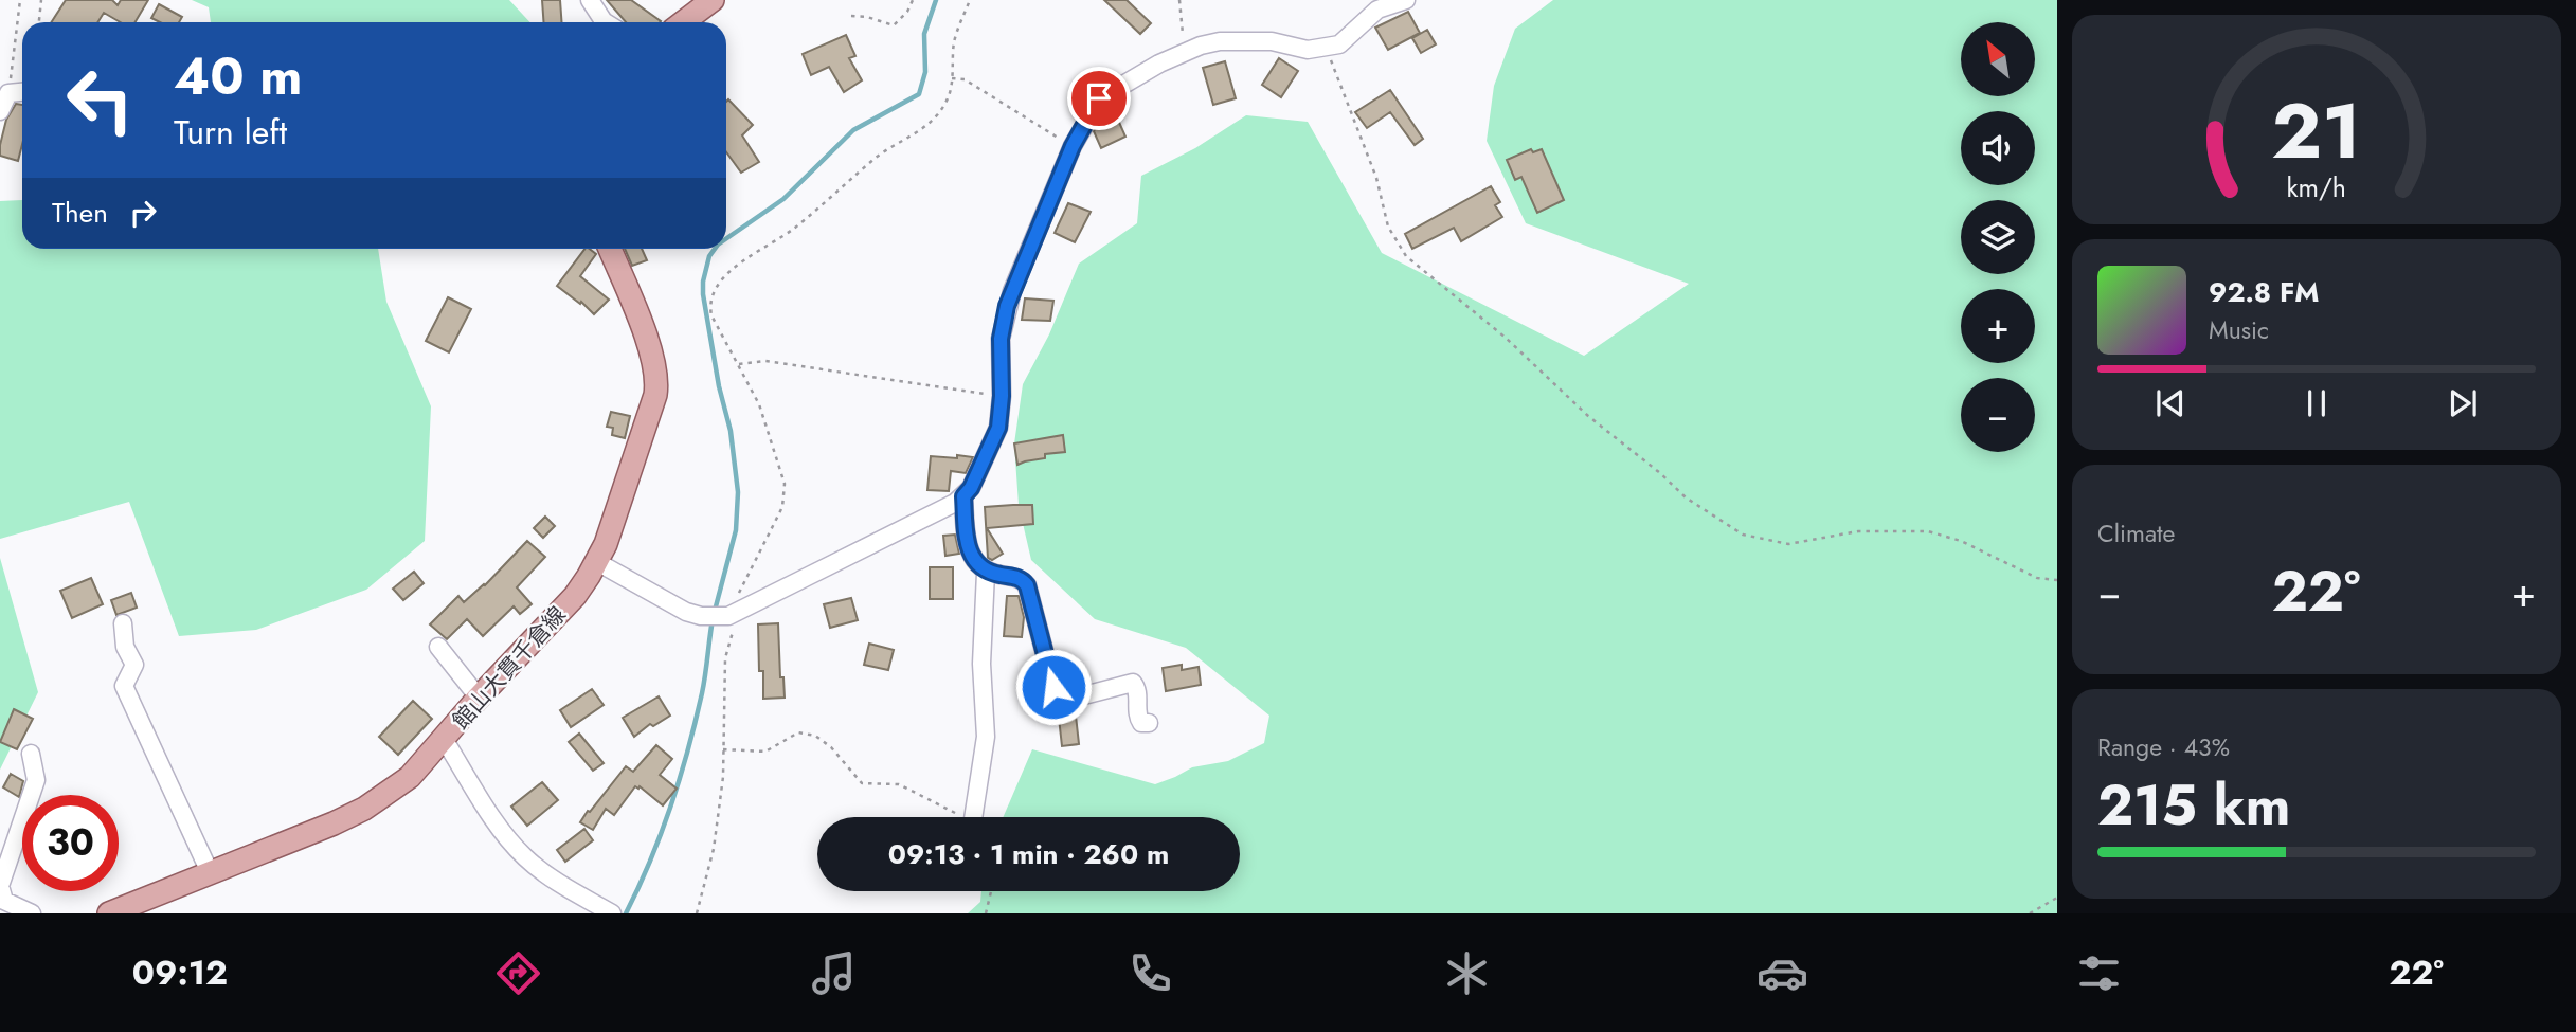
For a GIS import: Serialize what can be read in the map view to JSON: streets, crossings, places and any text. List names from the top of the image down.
{
  "streets": {
    "main road": ["館山大貫千倉線"]
  },
  "north": "top left",
  "page": {
    "map_buttons": ["+", "−"],
    "turn": ["40 m", "Turn left"],
    "then": "Then",
    "song": ["92.8 FM", "Music"],
    "tile": [
      "Climate",
      ["Range · 43%", "215 km"]
    ],
    "heat": ["−", "22°", "+"],
    "limit": "30",
    "trip": "09:13 · 1 min · 260 m",
    "tabs": ["09:12", "22°"],
    "gauge": ["21", "km/h"]
  }
}
